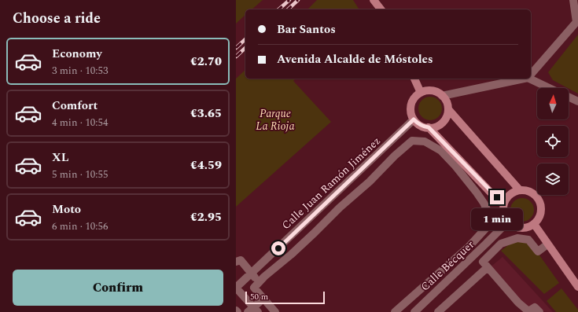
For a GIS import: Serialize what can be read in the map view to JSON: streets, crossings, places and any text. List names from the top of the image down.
{
  "streets": {
    "street": ["Calle Juan Ramón Jiménez", "Calle Bécquer"]
  },
  "parks": ["Parque La Rioja"],
  "scale_bar": "50 m",
  "north": "top",
  "page": {
    "heading": "Choose a ride",
    "banner": ["Bar Santos", "Avenida Alcalde de Móstoles"],
    "list": [
      {
        "name": "Economy",
        "note": "3 min · 10:53",
        "value": "€2.70"
      },
      {
        "name": "Comfort",
        "note": "4 min · 10:54",
        "value": "€3.65"
      },
      {
        "name": "XL",
        "note": "5 min · 10:55",
        "value": "€4.59"
      },
      {
        "name": "Moto",
        "note": "6 min · 10:56",
        "value": "€2.95"
      }
    ],
    "bubble": "1 min",
    "buttons": "Confirm",
    "scale": "50 m"
  }
}
